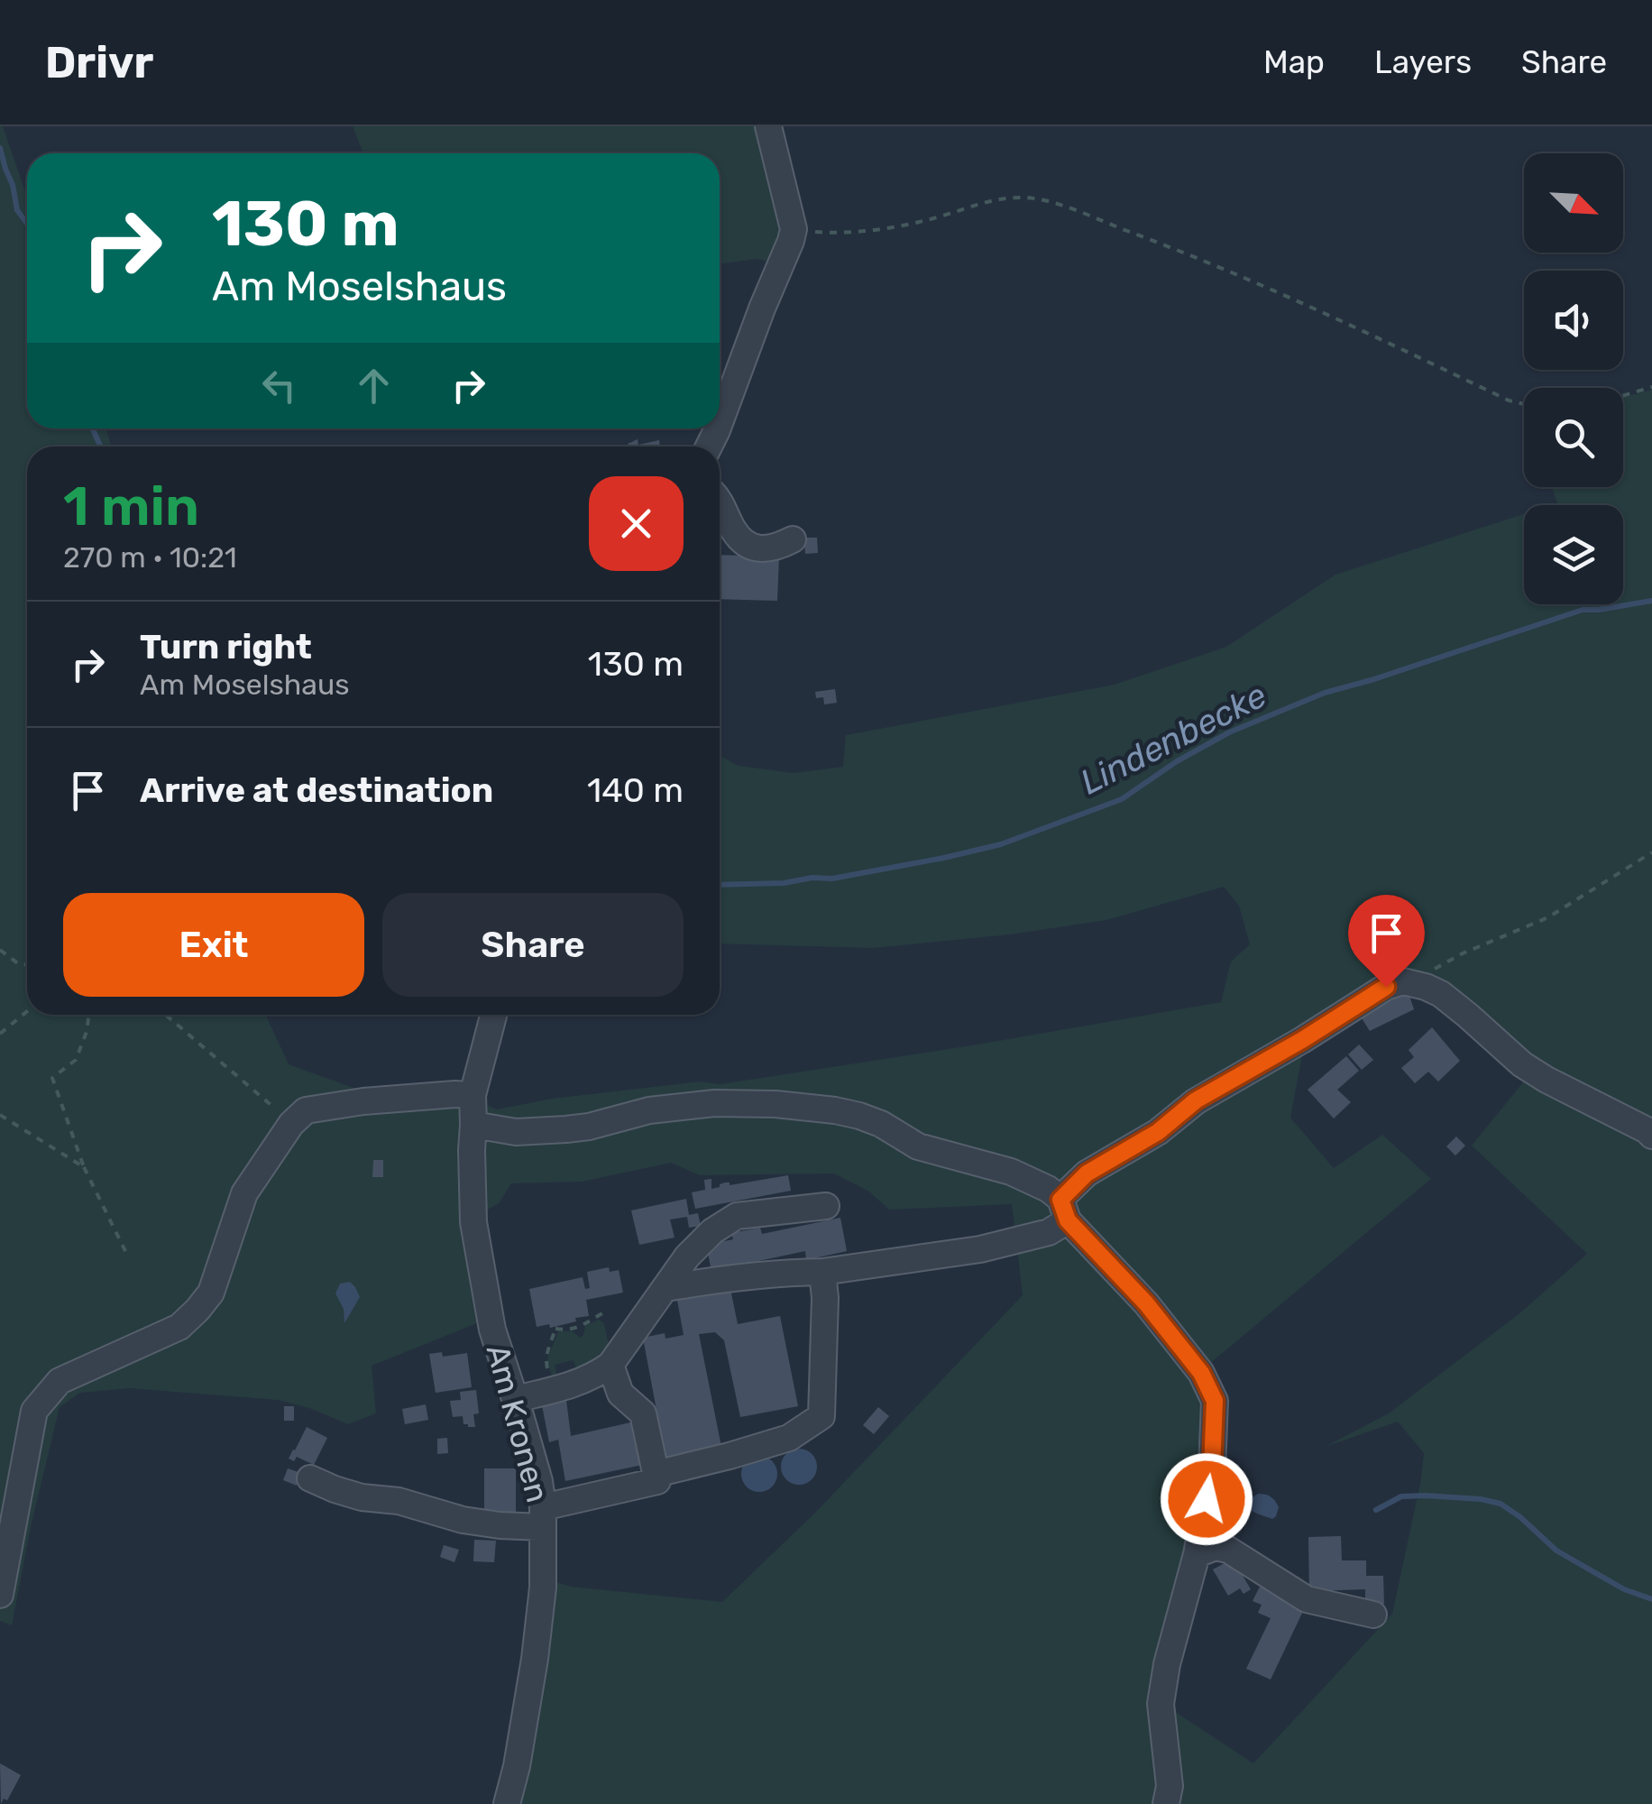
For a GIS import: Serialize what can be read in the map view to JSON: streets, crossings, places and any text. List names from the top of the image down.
{
  "streets": {
    "street": ["Am Kronen"]
  },
  "water": ["Lindenbecke"],
  "north": "bottom right",
  "page": {
    "header": "Drivr",
    "nav": ["Map", "Layers", "Share"],
    "turn": ["130 m", "Am Moselshaus"],
    "heading": ["1 min", "270 m · 10:21"],
    "list": [
      {
        "name": "Turn right",
        "note": "Am Moselshaus",
        "value": "130 m"
      },
      {
        "name": "Arrive at destination",
        "value": "140 m"
      }
    ],
    "buttons": ["Exit", "Share"]
  }
}
